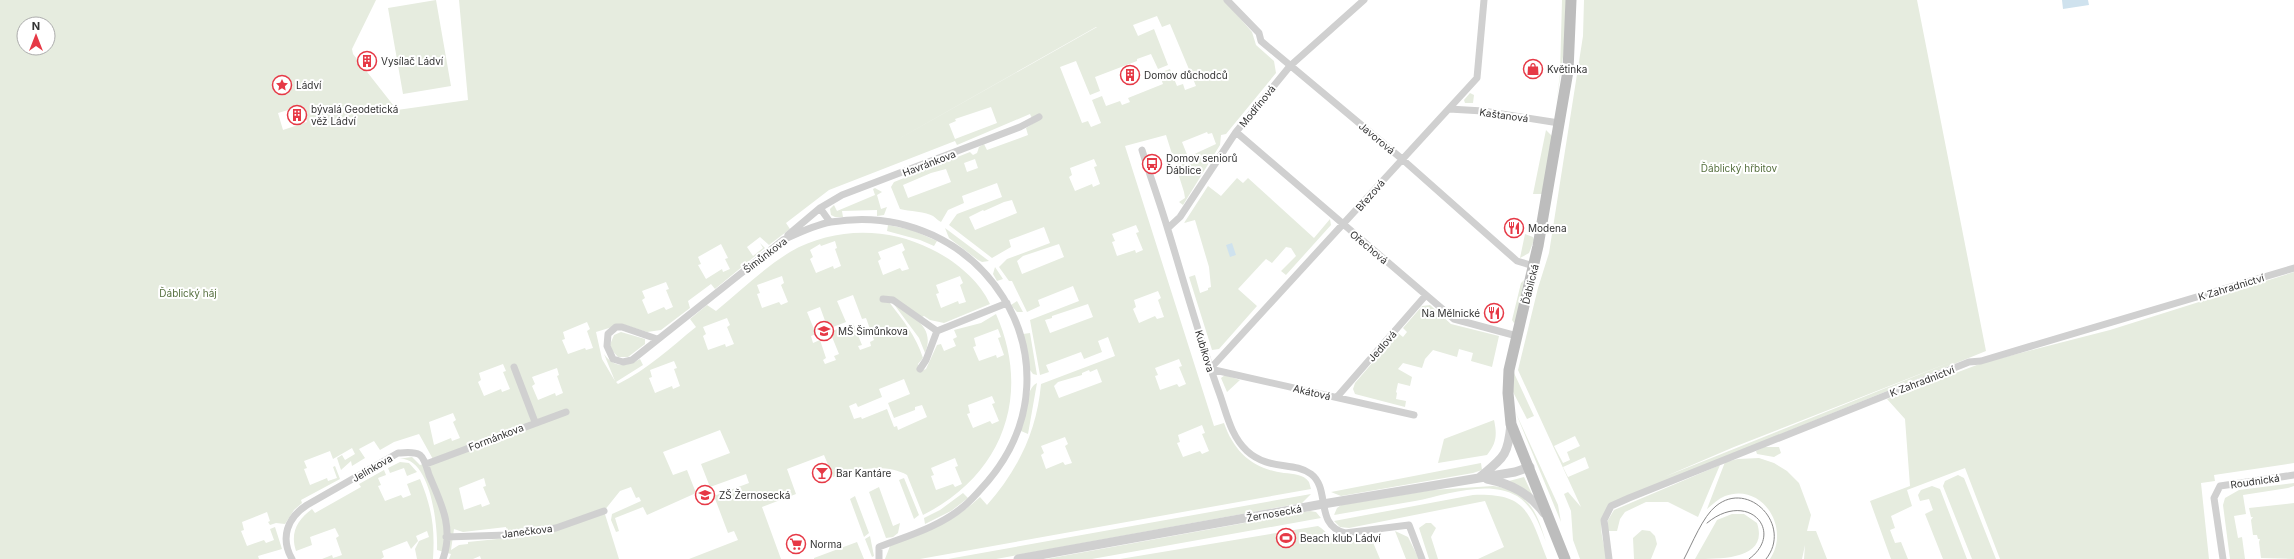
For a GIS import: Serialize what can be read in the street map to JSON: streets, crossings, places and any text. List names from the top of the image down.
{
  "streets": {
    "main road": ["Ďáblická"],
    "street": [
      "Modřínová",
      "Kaštanová",
      "Javorová",
      "Havránkova",
      "Březová",
      "Ořechová",
      "Šimůnkova",
      "K Zahradnictví",
      "Jedlová",
      "Kubíkova",
      "Akátová",
      "Formánkova",
      "Jelínkova",
      "Roudnická",
      "Žernosecká",
      "Janečkova"
    ]
  },
  "crossings": [
    ["Modřínová", "Javorová"],
    ["Modřínová", "Ořechová"],
    ["Modřínová", "Kubíkova"],
    ["Kaštanová", "Březová"],
    ["Kaštanová", "Ďáblická"],
    ["Javorová", "Březová"],
    ["Javorová", "Ďáblická"],
    ["Havránkova", "Šimůnkova"],
    ["Březová", "Ořechová"],
    ["Březová", "Kubíkova"],
    ["Březová", "Akátová"],
    ["Ořechová", "Ďáblická"],
    ["Ořechová", "Jedlová"],
    ["Ďáblická", "Žernosecká"],
    ["Jedlová", "Akátová"],
    ["Kubíkova", "Akátová"],
    ["Kubíkova", "Žernosecká"],
    ["Formánkova", "Jelínkova"],
    ["Jelínkova", "Janečkova"]
  ],
  "parks": ["Ďáblický hřbitov", "Ďáblický háj"],
  "places": {
    "building": ["Vysílač Ládví", "Domov důchodců", "bývalá Geodetická věž Ládví"],
    "shop": ["Květinka"],
    "place": ["Ládví"],
    "bus stop": ["Domov seniorů Ďáblice"],
    "restaurant": ["Modena", "Na Mělnické"],
    "school or university": ["MŠ Šimůnkova", "ZŠ Žernosecká"],
    "bar": ["Bar Kantáre"],
    "sports": ["Beach klub Ládví"],
    "supermarket": ["Norma"]
  },
  "north": "top"
}
